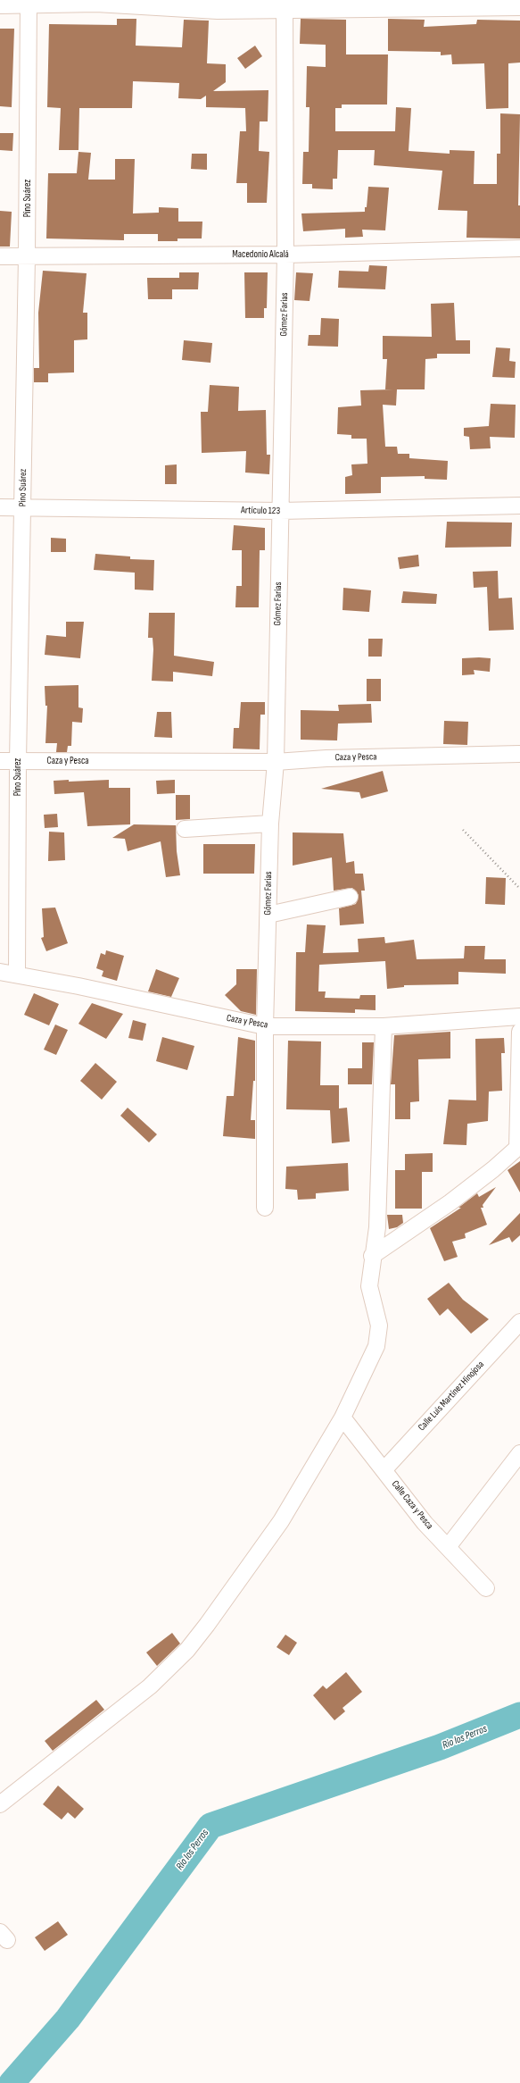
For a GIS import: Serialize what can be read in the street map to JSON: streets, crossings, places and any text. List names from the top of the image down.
{
  "streets": {
    "street": [
      "Pino Suárez",
      "Macedonio Alcalá",
      "Gómez Farias",
      "Artículo 123",
      "Caza y Pesca",
      "Calle Luis Martínez Hinojosa",
      "Calle Caza y Pesca"
    ]
  },
  "crossings": [
    ["Pino Suárez", "Macedonio Alcalá"],
    ["Pino Suárez", "Artículo 123"],
    ["Pino Suárez", "Caza y Pesca"],
    ["Macedonio Alcalá", "Gómez Farias"],
    ["Gómez Farias", "Artículo 123"],
    ["Gómez Farias", "Caza y Pesca"],
    ["Calle Luis Martínez Hinojosa", "Calle Caza y Pesca"]
  ],
  "water": ["Rio los Perros"]
}
